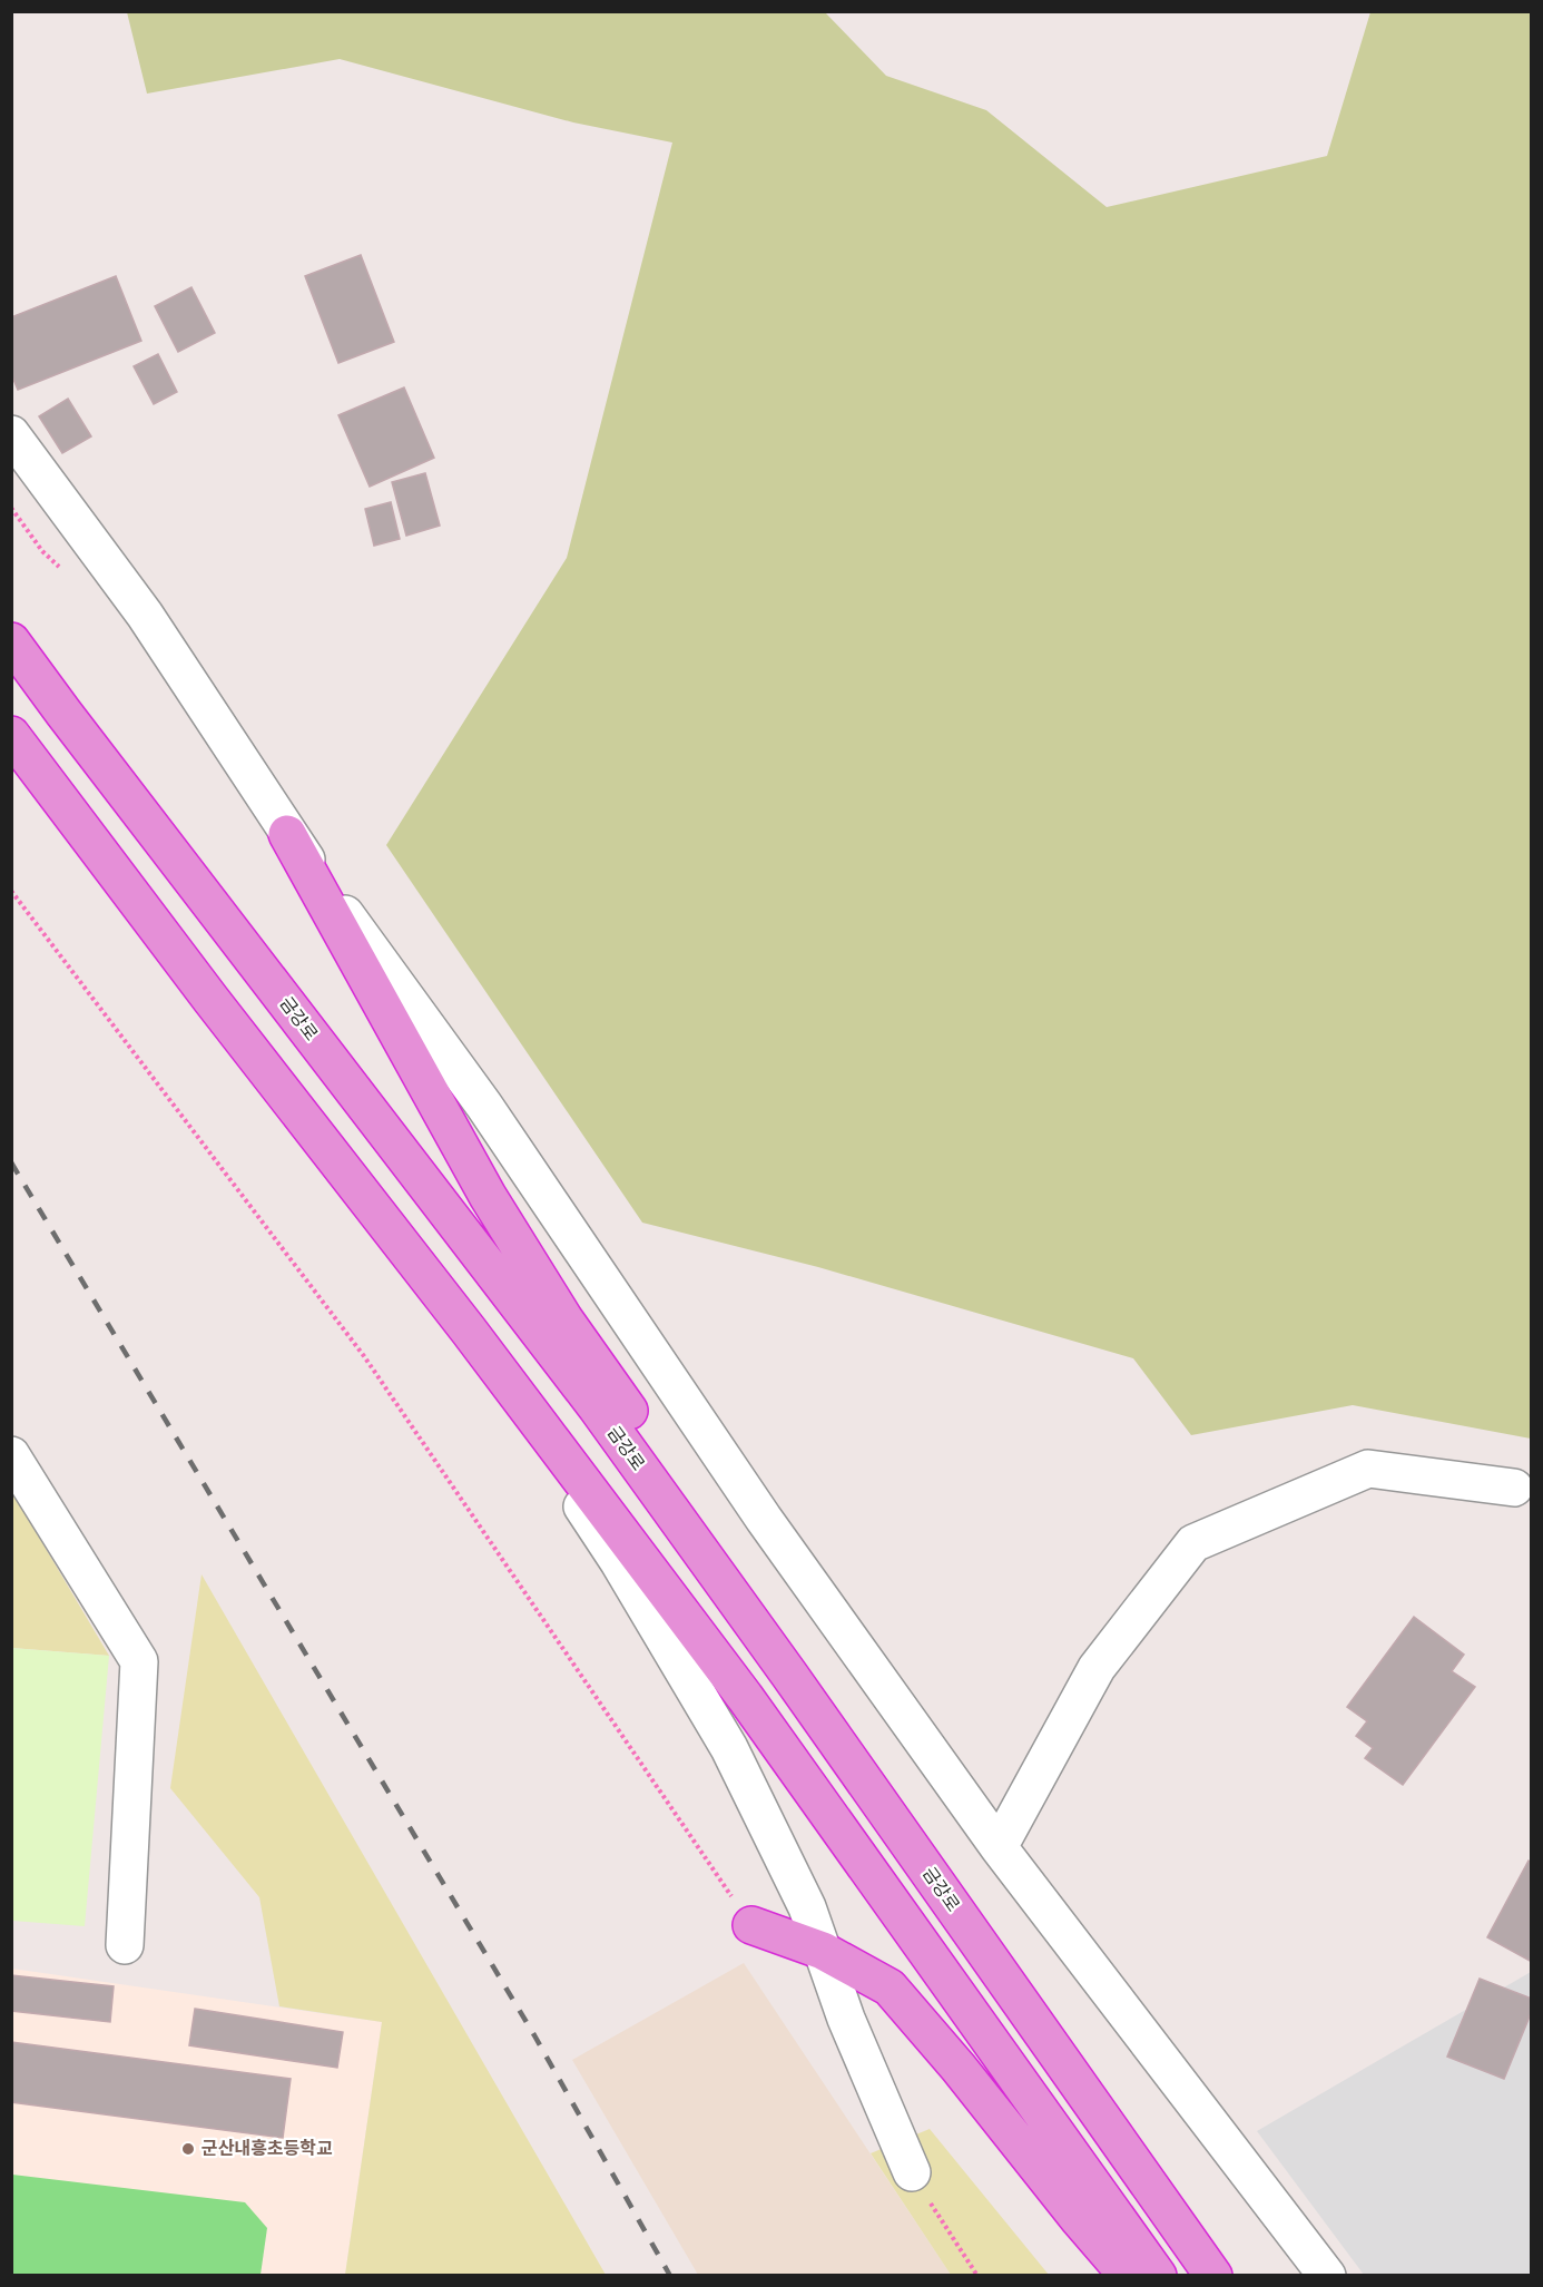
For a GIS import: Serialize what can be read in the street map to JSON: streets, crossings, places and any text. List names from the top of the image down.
{
  "streets": {
    "highway": ["금강로"]
  },
  "places": ["군산내흥초등학교"]
}
